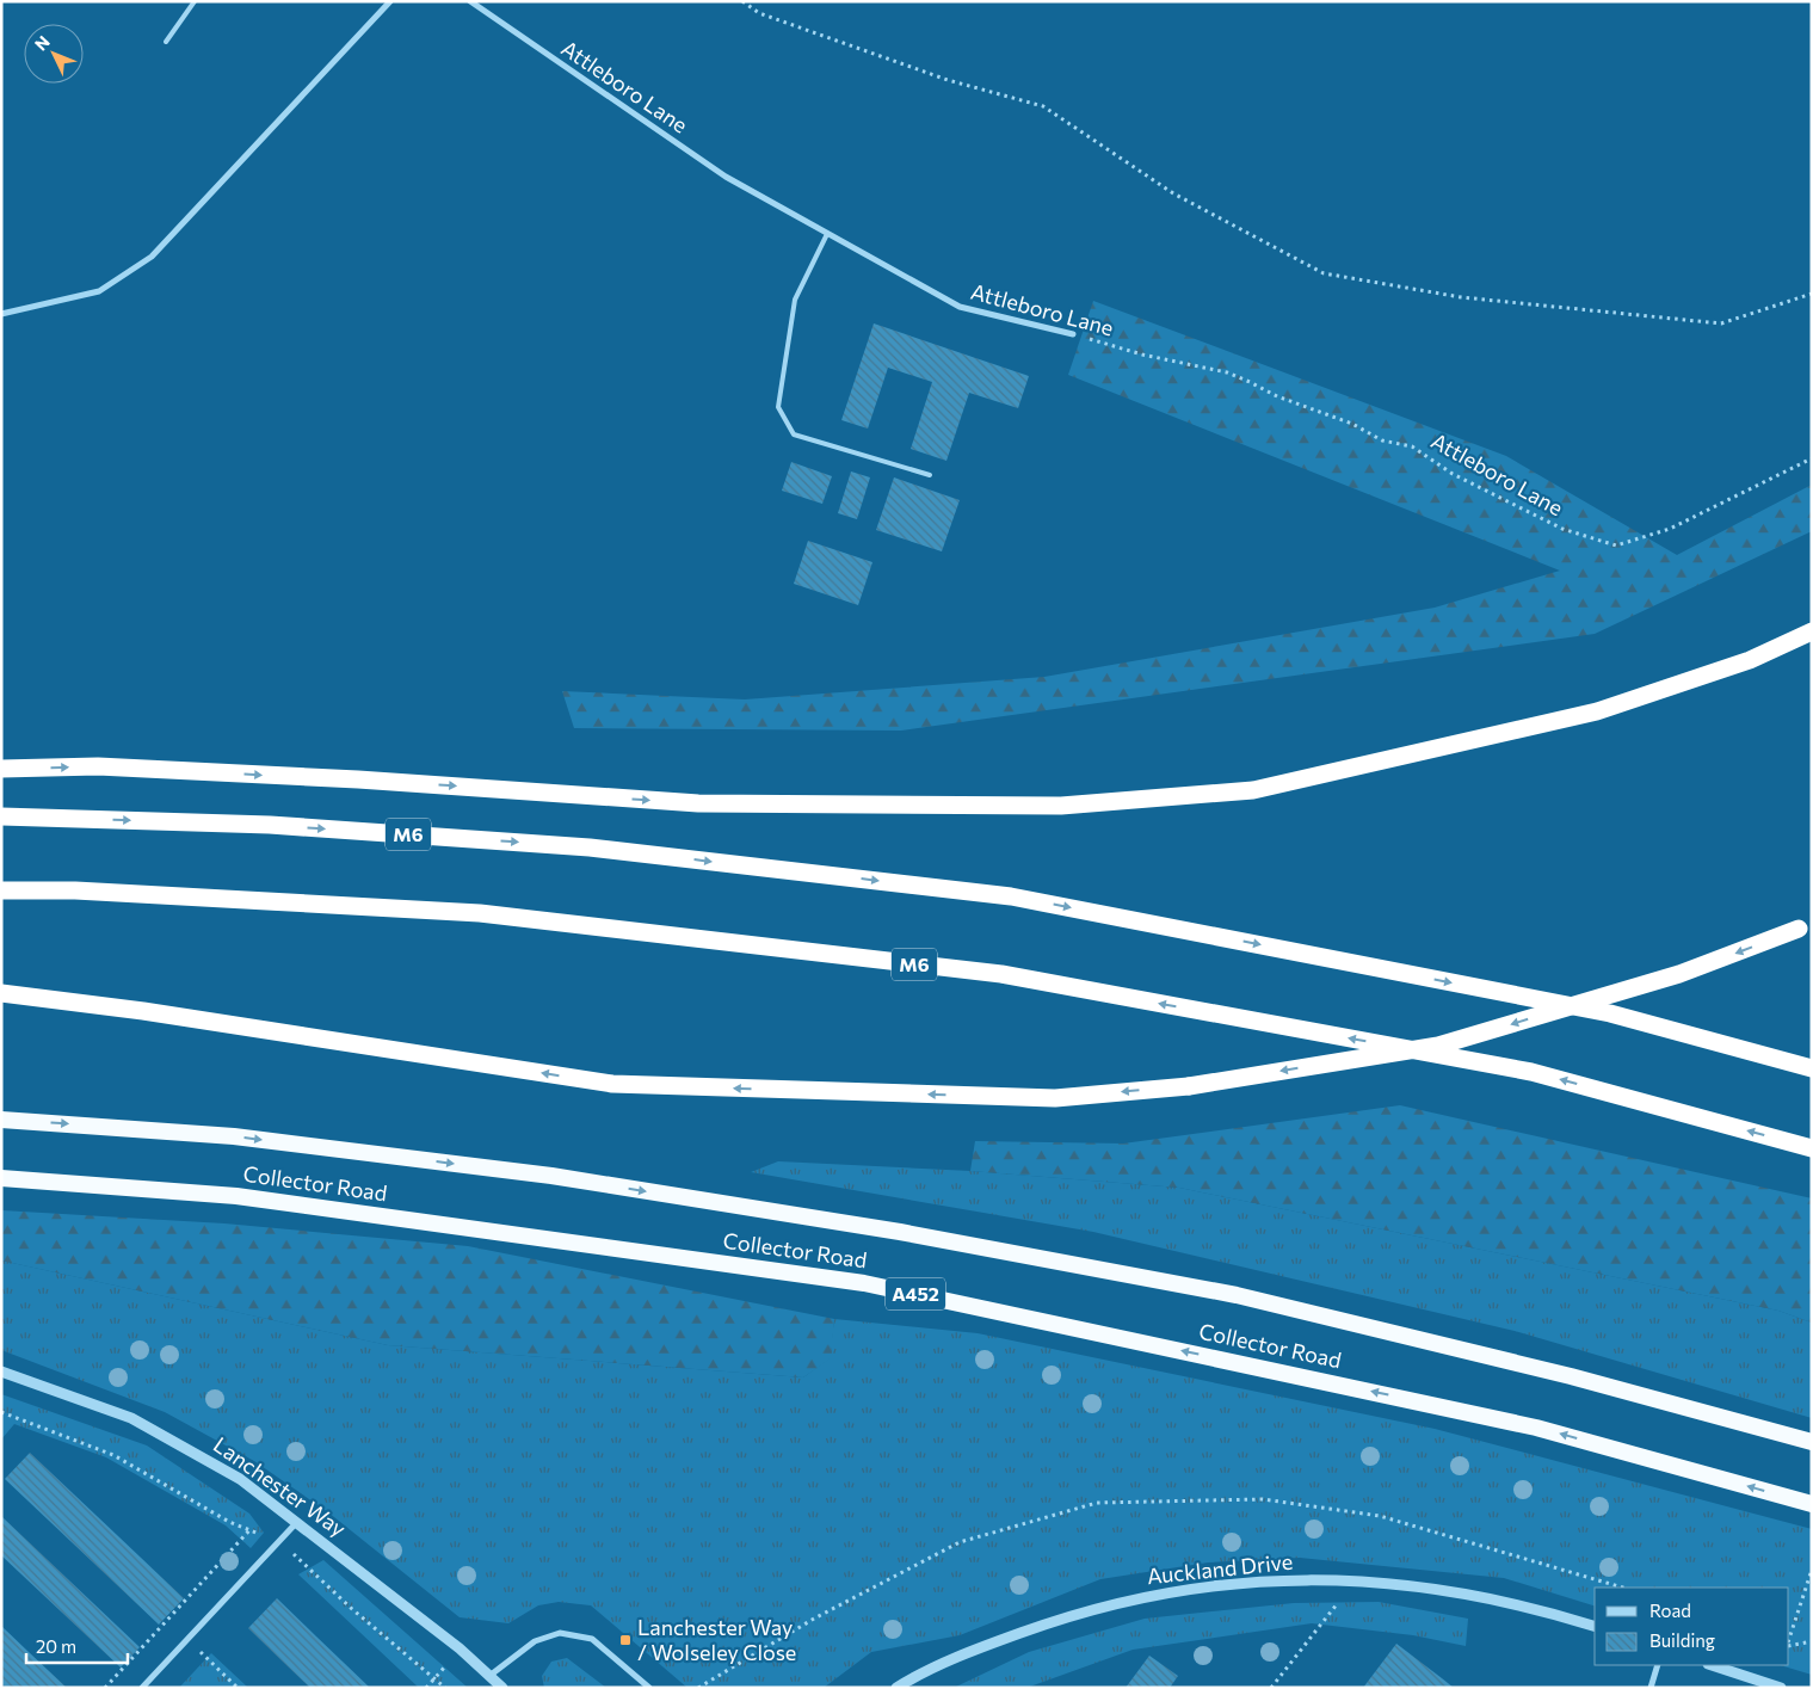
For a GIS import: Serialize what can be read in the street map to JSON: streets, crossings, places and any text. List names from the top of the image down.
{
  "streets": {
    "highway": ["M6", "Collector Road", "A452"],
    "street": ["Attleboro Lane", "Lanchester Way", "Auckland Drive"]
  },
  "places": {
    "transit": ["Lanchester Way / Wolseley Close"]
  },
  "legend": ["Road", "Building"],
  "scale_bar": "20 m",
  "north": "top left"
}
